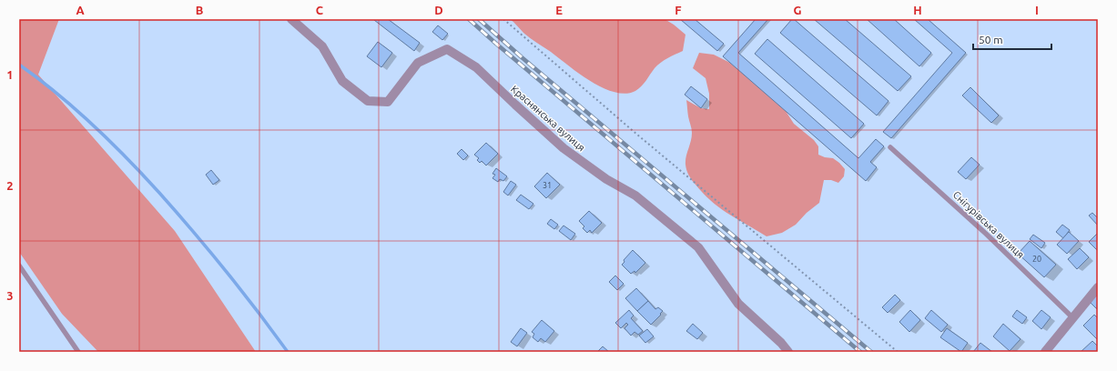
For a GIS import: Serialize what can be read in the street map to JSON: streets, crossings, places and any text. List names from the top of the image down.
{
  "streets": {
    "street": ["Краснянська вулиця"],
    "lane": ["Снігурівська вулиця"]
  },
  "house_numbers": ["31", "20"],
  "scale_bar": "50 m",
  "grid": {
    "columns": [
      "A",
      "B",
      "C",
      "D",
      "E",
      "F",
      "G",
      "H",
      "I"
    ],
    "rows": ["1", "2", "3"]
  }
}
